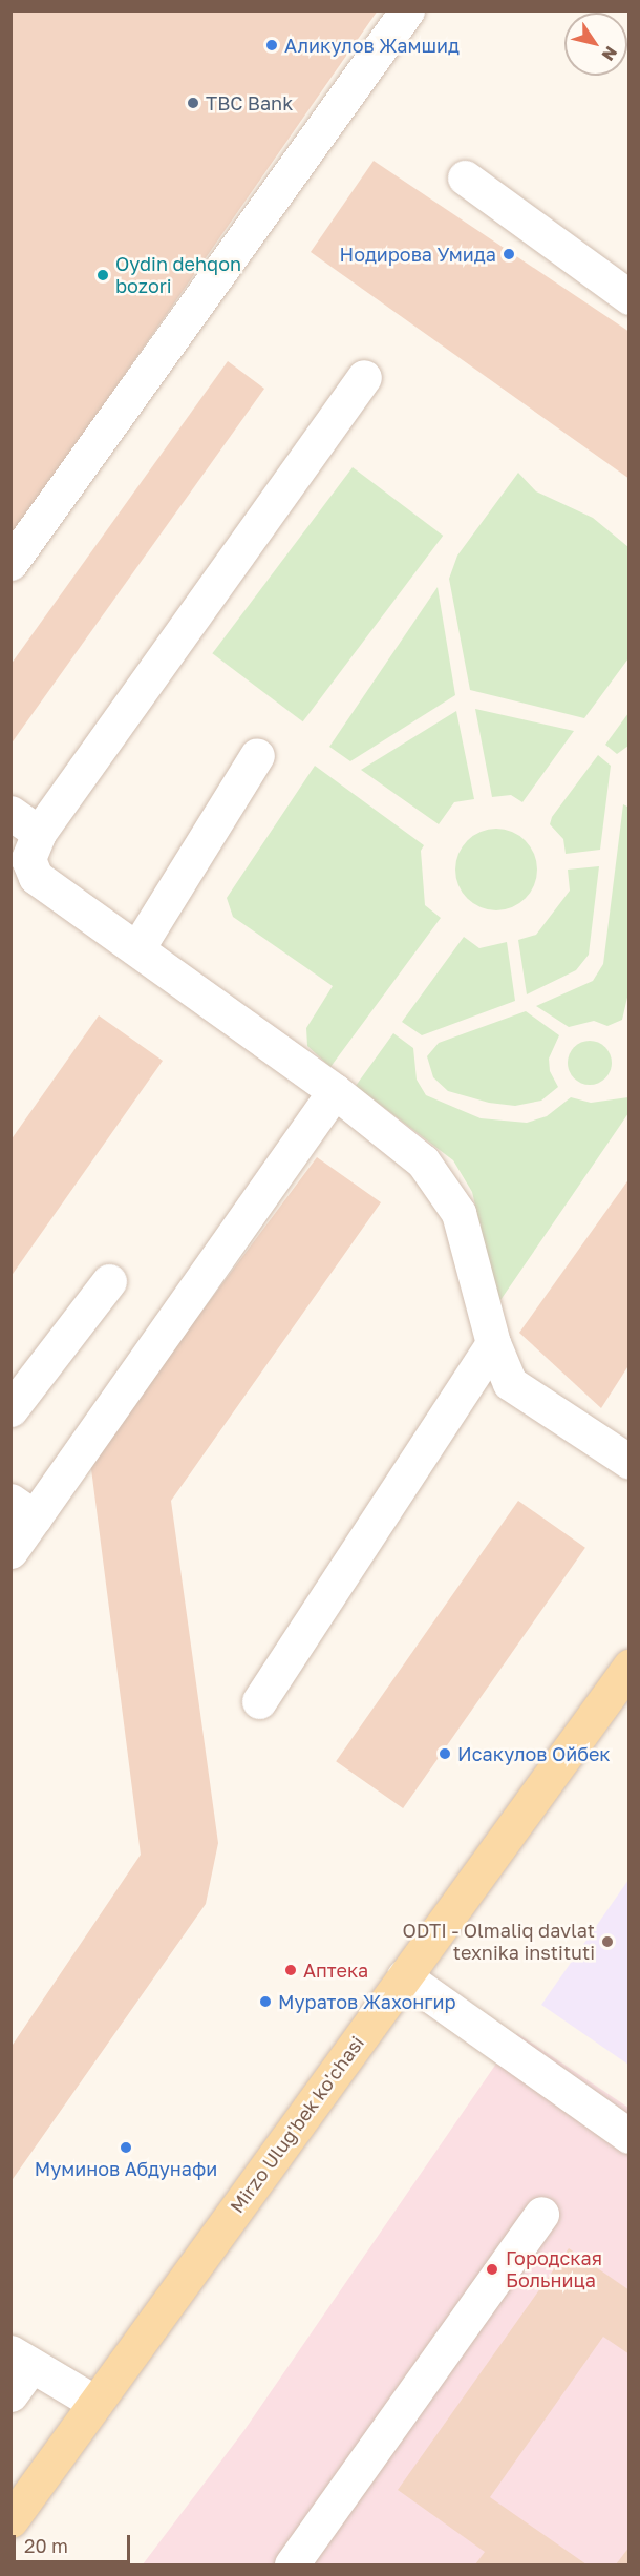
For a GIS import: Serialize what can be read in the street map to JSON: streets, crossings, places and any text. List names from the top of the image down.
{
  "streets": {
    "main road": ["Mirzo Ulug'bek ko'chasi"]
  },
  "places": [
    "Аликулов Жамшид",
    "TBC Bank",
    "Нодирова Умида",
    "Oydin dehqon bozori",
    "Исакулов Ойбек",
    "ODTI - Olmaliq davlat texnika instituti",
    "Аптека",
    "Муратов Жахонгир",
    "Муминов Абдунафи",
    "Городская Больница"
  ],
  "scale_bar": "20 m",
  "north": "bottom right"
}
